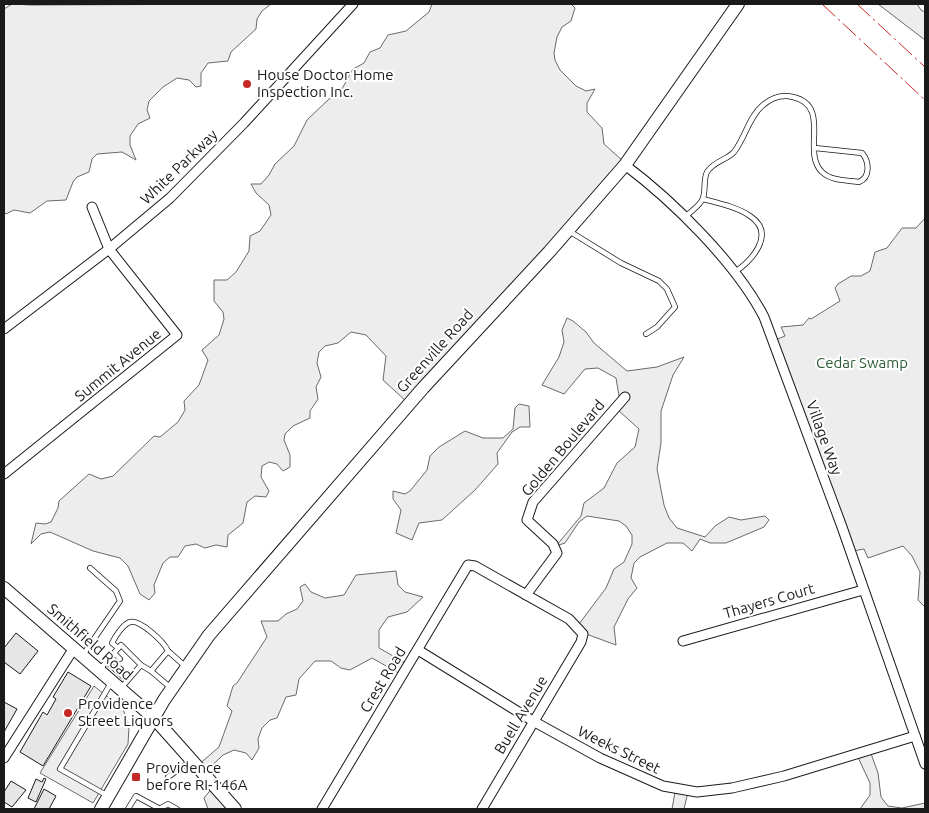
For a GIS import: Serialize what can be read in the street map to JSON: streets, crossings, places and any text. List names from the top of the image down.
{
  "streets": {
    "main road": ["Greenville Road", "Smithfield Road"],
    "street": [
      "White Parkway",
      "Summit Avenue",
      "Village Way",
      "Golden Boulevard",
      "Thayers Court",
      "Crest Road",
      "Buell Avenue",
      "Weeks Street"
    ]
  },
  "crossings": [
    ["White Parkway", "Summit Avenue"],
    ["Greenville Road", "Village Way"],
    ["Greenville Road", "Smithfield Road"],
    ["Village Way", "Thayers Court"],
    ["Village Way", "Weeks Street"],
    ["Golden Boulevard", "Crest Road"],
    ["Golden Boulevard", "Buell Avenue"],
    ["Crest Road", "Buell Avenue"],
    ["Crest Road", "Weeks Street"],
    ["Buell Avenue", "Weeks Street"]
  ],
  "parks": ["Cedar Swamp"],
  "places": {
    "other": ["House Doctor Home Inspection Inc.", "Providence Street Liquors"],
    "transit": ["Providence before RI-146A"]
  }
}
